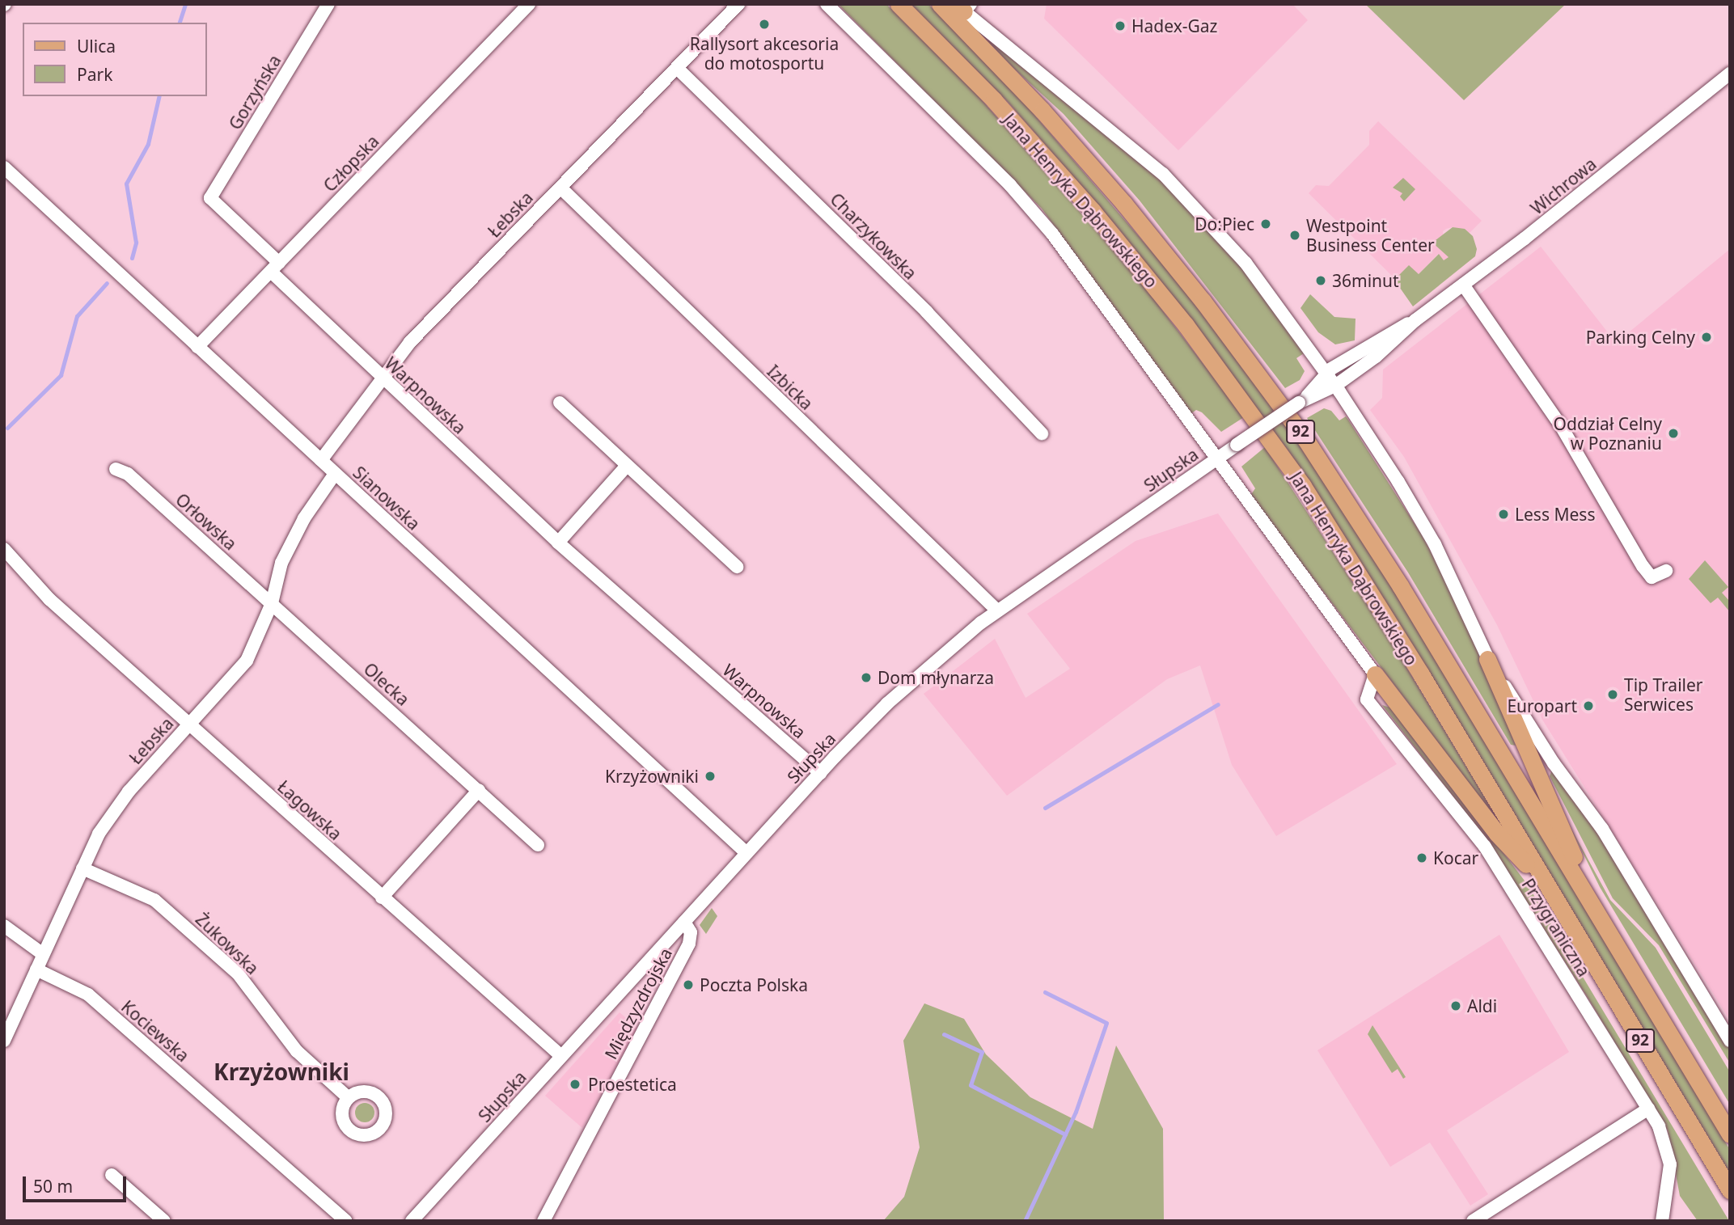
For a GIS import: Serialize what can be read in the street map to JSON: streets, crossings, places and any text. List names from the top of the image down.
{
  "streets": {
    "main road": ["Jana Henryka Dąbrowskiego", "92"],
    "street": [
      "Gorzyńska",
      "Człopska",
      "Wichrowa",
      "Łebska",
      "Charzykowska",
      "Izbicka",
      "Warpnowska",
      "Słupska",
      "Sianowska",
      "Orłowska",
      "Olecka",
      "Łagowska",
      "Przygraniczna",
      "Żukowska",
      "Międzyzdrojska",
      "Kociewska"
    ]
  },
  "crossings": [
    ["Gorzyńska", "Warpnowska"],
    ["Człopska", "Warpnowska"],
    ["Człopska", "Sianowska"],
    ["Wichrowa", "Słupska"],
    ["Łebska", "Charzykowska"],
    ["Łebska", "Izbicka"],
    ["Łebska", "Warpnowska"],
    ["Łebska", "Sianowska"],
    ["Łebska", "Orłowska"],
    ["Łebska", "Olecka"],
    ["Łebska", "Łagowska"],
    ["Łebska", "Żukowska"],
    ["Łebska", "Kociewska"],
    ["Izbicka", "Słupska"],
    ["Warpnowska", "Słupska"],
    ["Słupska", "Sianowska"],
    ["Słupska", "Łagowska"],
    ["Słupska", "Międzyzdrojska"],
    ["Orłowska", "Olecka"]
  ],
  "districts": ["Krzyżowniki"],
  "places": [
    "Rallysort akcesoria do motosportu",
    "Hadex-Gaz",
    "Do:Piec",
    "Westpoint Business Center",
    "36minut",
    "Parking Celny",
    "Oddział Celny w Poznaniu",
    "Less Mess",
    "Dom młynarza",
    "Tip Trailer Serwices",
    "Europart",
    "Krzyżowniki",
    "Kocar",
    "Poczta Polska",
    "Aldi",
    "Proestetica"
  ],
  "legend": ["Ulica", "Park"],
  "scale_bar": "50 m"
}
